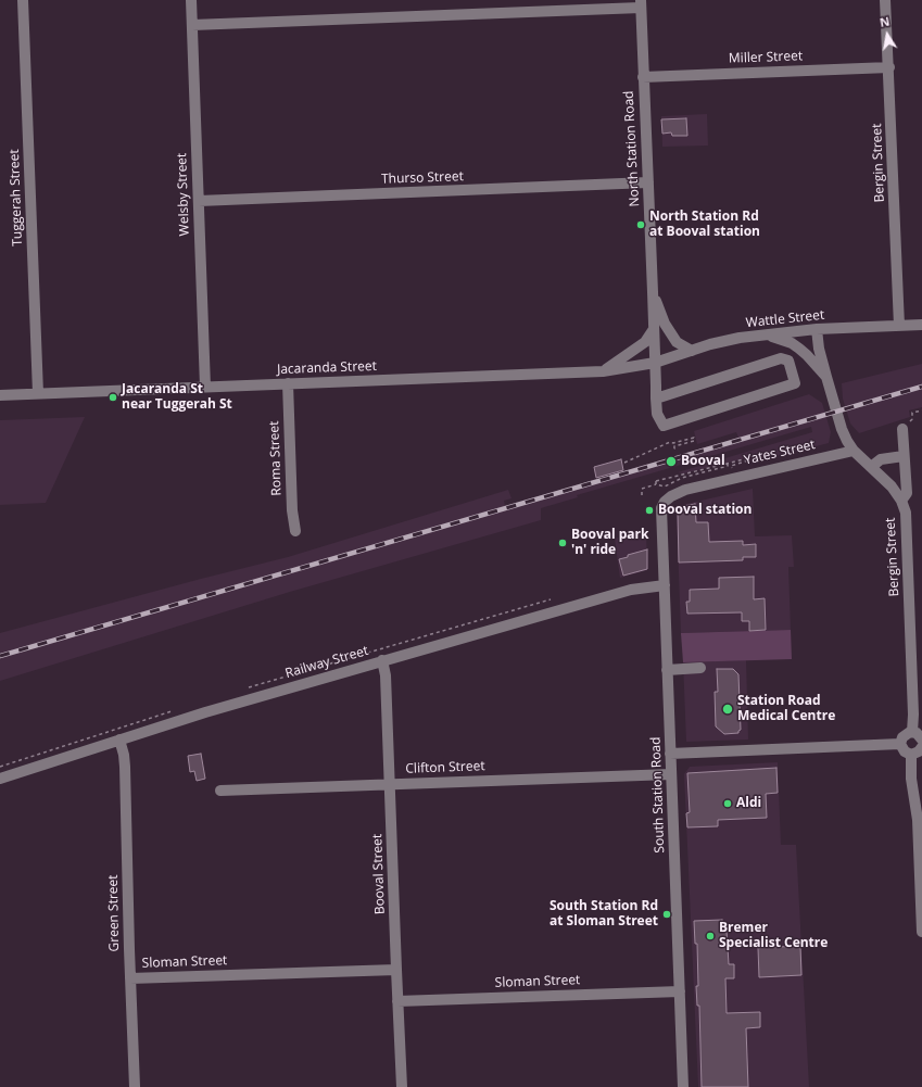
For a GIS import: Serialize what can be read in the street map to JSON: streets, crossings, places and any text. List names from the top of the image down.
{
  "streets": {
    "street": [
      "Miller Street",
      "North Station Road",
      "Bergin Street",
      "Thurso Street",
      "Welsby Street",
      "Tuggerah Street",
      "Wattle Street",
      "Jacaranda Street",
      "Yates Street",
      "Roma Street",
      "Railway Street",
      "Clifton Street",
      "South Station Road",
      "Booval Street",
      "Green Street",
      "Sloman Street"
    ]
  },
  "crossings": [
    ["Miller Street", "North Station Road"],
    ["Miller Street", "Bergin Street"],
    ["North Station Road", "Thurso Street"],
    ["North Station Road", "Wattle Street"],
    ["North Station Road", "Jacaranda Street"],
    ["Bergin Street", "Wattle Street"],
    ["Bergin Street", "Yates Street"],
    ["Thurso Street", "Welsby Street"],
    ["Welsby Street", "Jacaranda Street"],
    ["Tuggerah Street", "Jacaranda Street"],
    ["Wattle Street", "Jacaranda Street"],
    ["Jacaranda Street", "Roma Street"],
    ["Yates Street", "South Station Road"],
    ["Railway Street", "South Station Road"],
    ["Railway Street", "Booval Street"],
    ["Railway Street", "Green Street"],
    ["Clifton Street", "South Station Road"],
    ["Clifton Street", "Booval Street"],
    ["South Station Road", "Sloman Street"],
    ["Booval Street", "Sloman Street"],
    ["Green Street", "Sloman Street"]
  ],
  "places": [
    "North Station Rd at Booval station",
    "Jacaranda St near Tuggerah St",
    "Booval",
    "Booval station",
    "Booval park 'n' ride",
    "Station Road Medical Centre",
    "Aldi",
    "South Station Rd at Sloman Street",
    "Bremer Specialist Centre"
  ],
  "north": "top"
}
